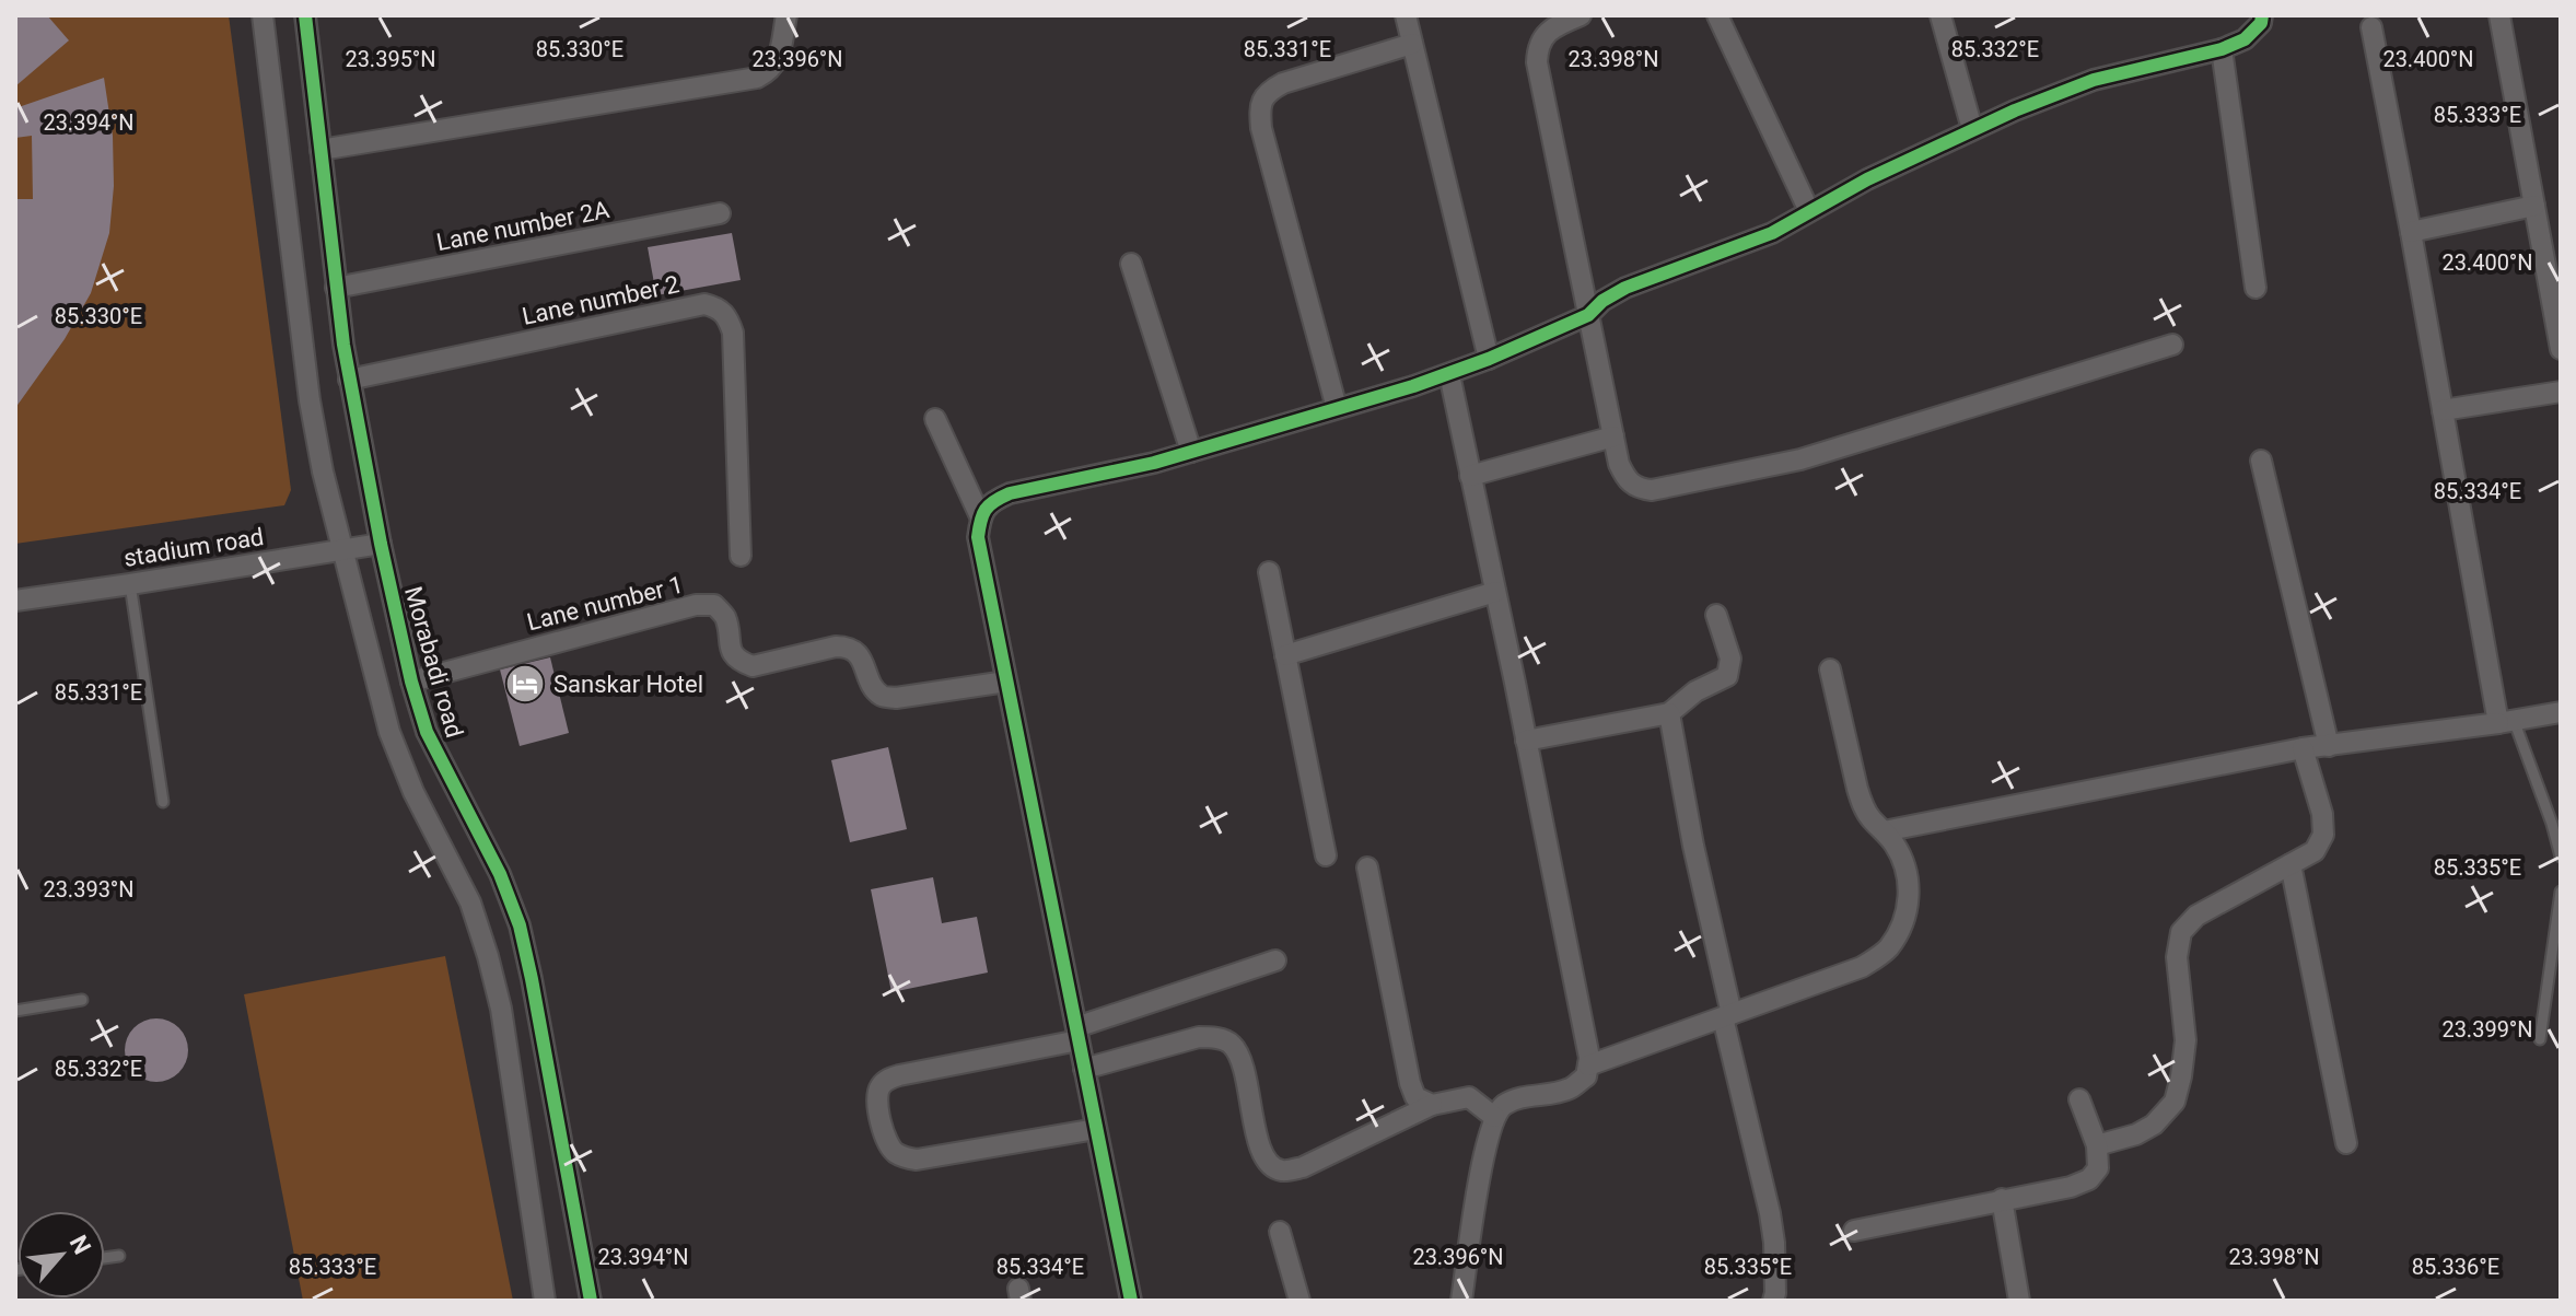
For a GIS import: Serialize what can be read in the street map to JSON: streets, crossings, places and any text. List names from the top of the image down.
{
  "streets": {
    "street": [
      "Lane number 2A",
      "Lane number 2",
      "stadium road",
      "Lane number 1",
      "Morabadi road"
    ]
  },
  "crossings": [
    ["Lane number 2A", "Morabadi road"],
    ["Lane number 2", "Morabadi road"],
    ["stadium road", "Morabadi road"],
    ["Lane number 1", "Morabadi road"]
  ],
  "places": {
    "hotel": ["Sanskar Hotel"]
  },
  "north": "top right",
  "coordinates": [
    "85.330°E",
    "85.331°E",
    "85.332°E",
    "23.395°N",
    "23.396°N",
    "23.398°N",
    "23.400°N",
    "85.333°E",
    "23.394°N",
    "85.334°E",
    "85.335°E",
    "23.393°N",
    "23.399°N",
    "85.336°E"
  ]
}
